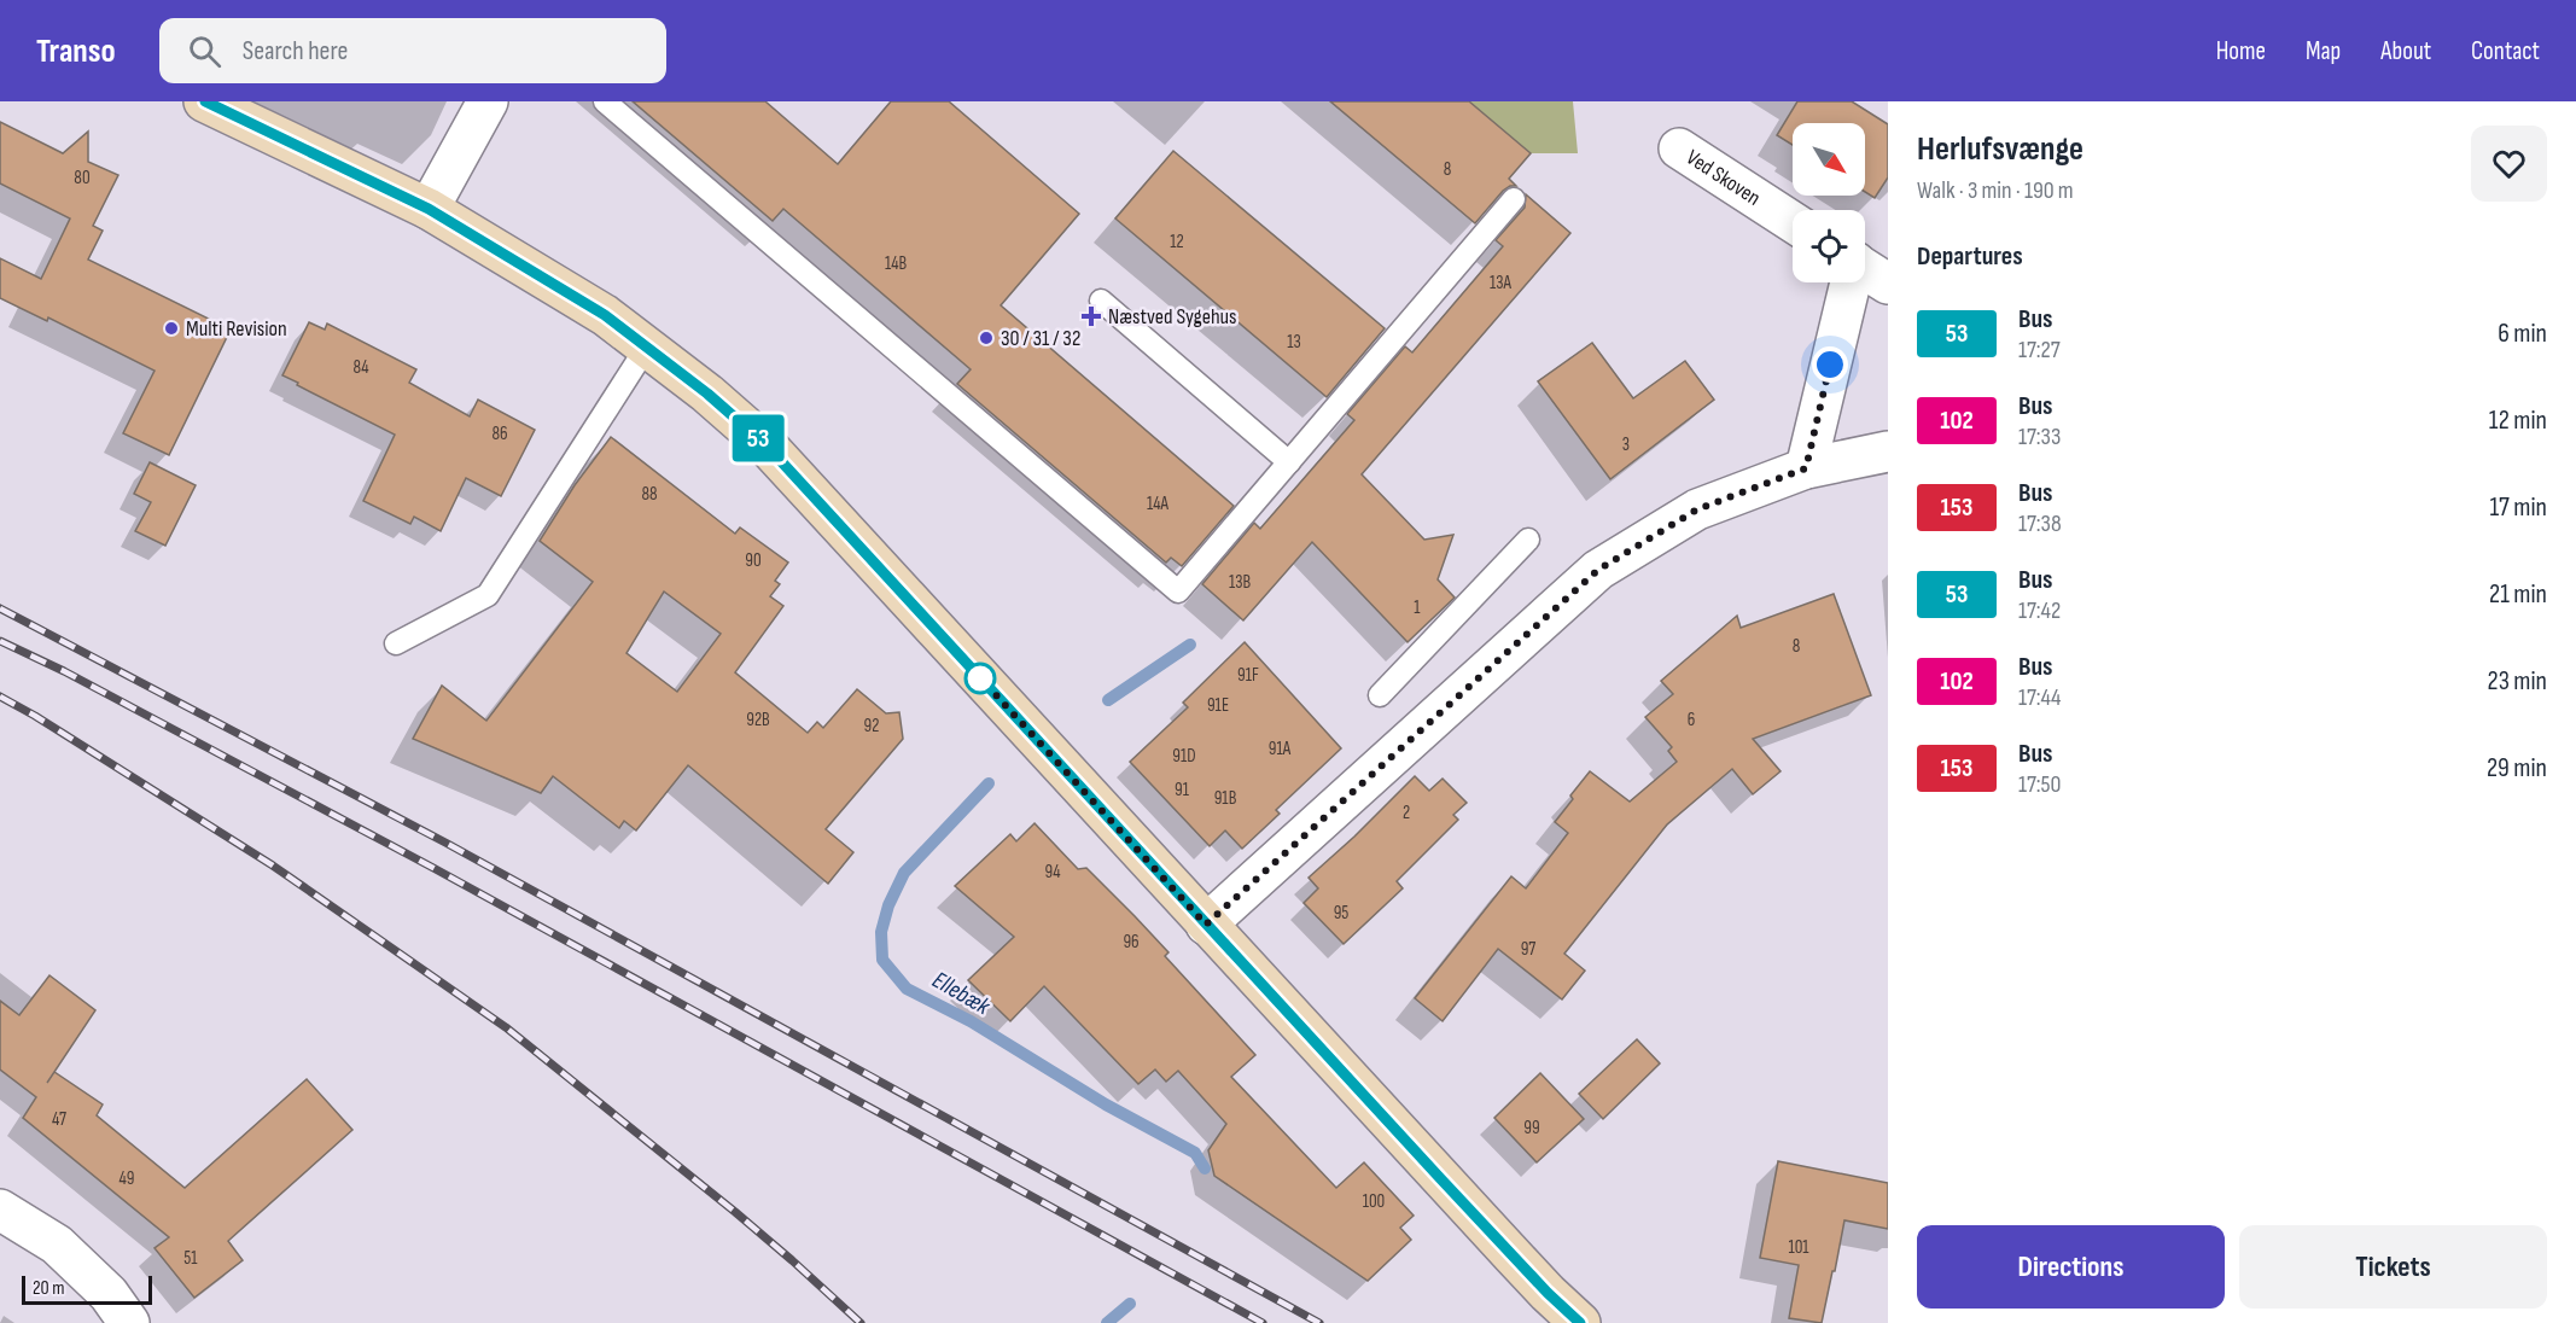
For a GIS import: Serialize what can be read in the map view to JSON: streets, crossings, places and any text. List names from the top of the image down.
{
  "streets": {
    "street": ["Ved Skoven"]
  },
  "water": ["Ellebæk"],
  "places": {
    "health": ["Næstved Sygehus"],
    "other": ["Multi Revision", "30 / 31 / 32"]
  },
  "lines": ["bus line 53"],
  "house_numbers": [
    "8",
    "80",
    "12",
    "14B",
    "13A",
    "13",
    "84",
    "86",
    "3",
    "88",
    "14A",
    "90",
    "13B",
    "1",
    "8",
    "91F",
    "91E",
    "92B",
    "6",
    "92",
    "91A",
    "91D",
    "91",
    "91B",
    "2",
    "94",
    "95",
    "96",
    "97",
    "47",
    "99",
    "49",
    "100",
    "101",
    "51"
  ],
  "scale_bar": "20 m",
  "north": "bottom right",
  "page": {
    "header": "Transo",
    "search": "Search here",
    "nav": [
      "Home",
      "Map",
      "About",
      "Contact"
    ],
    "on_map": "53",
    "heading": [
      ["Herlufsvænge", "Walk · 3 min · 190 m"],
      "Departures"
    ],
    "list": [
      {
        "mark": "53",
        "name": "Bus",
        "note": "17:27",
        "value": "6 min"
      },
      {
        "mark": "102",
        "name": "Bus",
        "note": "17:33",
        "value": "12 min"
      },
      {
        "mark": "153",
        "name": "Bus",
        "note": "17:38",
        "value": "17 min"
      },
      {
        "mark": "53",
        "name": "Bus",
        "note": "17:42",
        "value": "21 min"
      },
      {
        "mark": "102",
        "name": "Bus",
        "note": "17:44",
        "value": "23 min"
      },
      {
        "mark": "153",
        "name": "Bus",
        "note": "17:50",
        "value": "29 min"
      }
    ],
    "buttons": ["Directions", "Tickets"],
    "scale": "20 m"
  }
}
